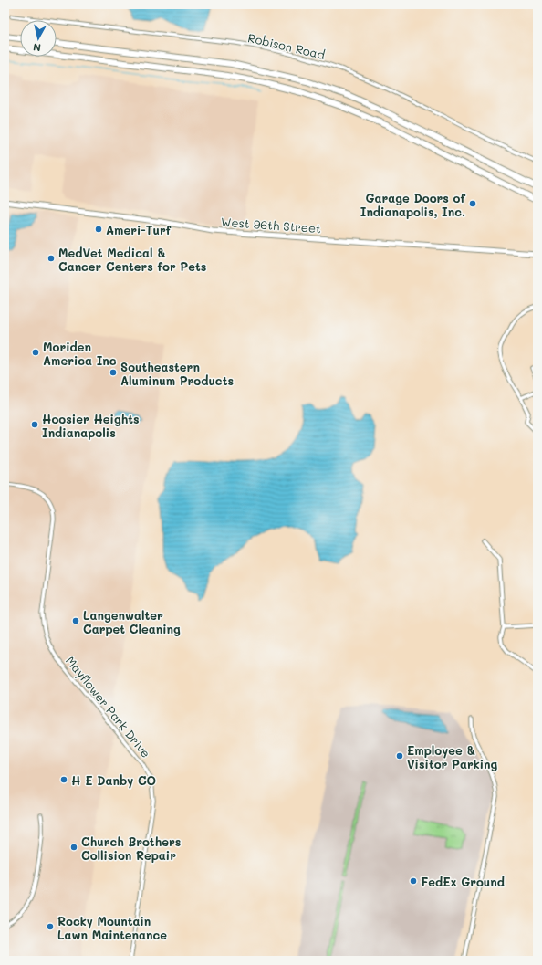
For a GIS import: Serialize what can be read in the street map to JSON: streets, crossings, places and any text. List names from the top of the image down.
{
  "streets": {
    "street": ["Robison Road", "West 96th Street", "Mayflower Park Drive"]
  },
  "places": [
    "Garage Doors of Indianapolis, Inc.",
    "Ameri-Turf",
    "MedVet Medical & Cancer Centers for Pets",
    "Moriden America Inc",
    "Southeastern Aluminum Products",
    "Hoosier Heights Indianapolis",
    "Langenwalter Carpet Cleaning",
    "Employee & Visitor Parking",
    "H E Danby CO",
    "Church Brothers Collision Repair",
    "FedEx Ground",
    "Rocky Mountain Lawn Maintenance"
  ],
  "north": "bottom"
}
